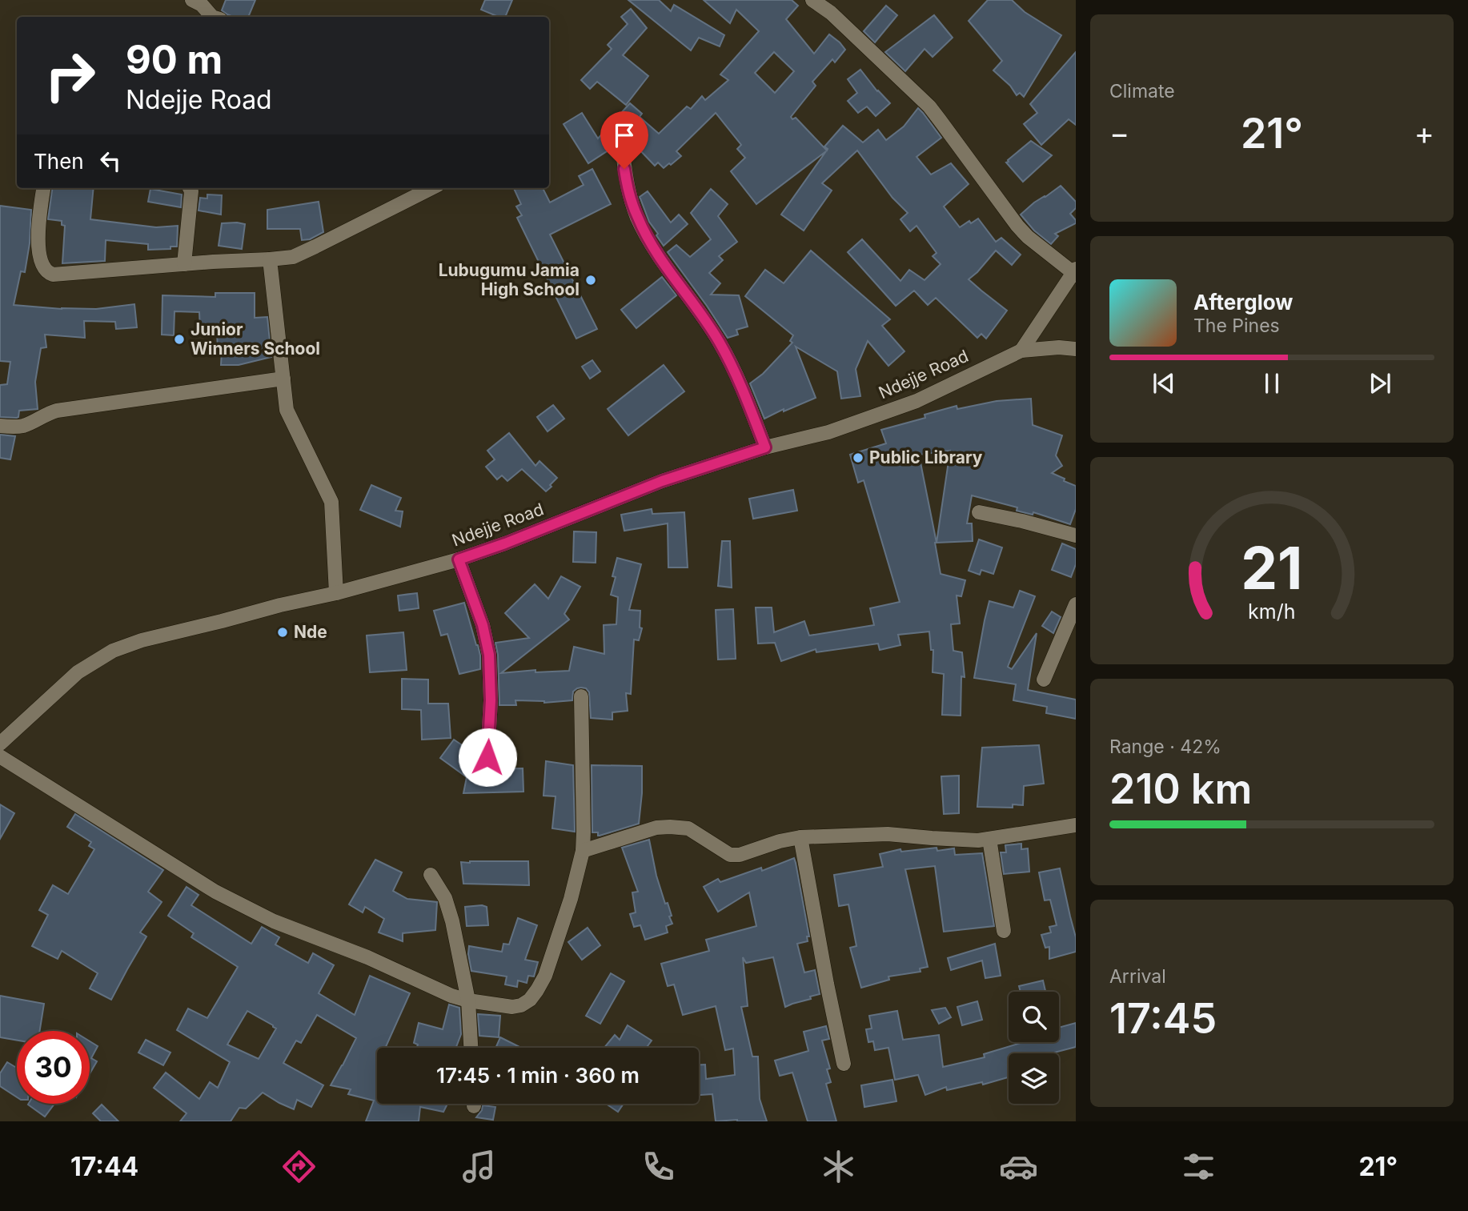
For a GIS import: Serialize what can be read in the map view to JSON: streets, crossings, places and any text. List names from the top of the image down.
{
  "streets": {
    "street": ["Ndejje Road"]
  },
  "places": [
    "Lubugumu Jamia High School",
    "Junior Winners School",
    "Public Library",
    "Nde"
  ],
  "page": {
    "tile": [
      "Climate",
      ["Range · 42%", "210 km"],
      ["Arrival", "17:45"]
    ],
    "turn": ["90 m", "Ndejje Road"],
    "heat": ["−", "21°", "+"],
    "then": "Then",
    "song": ["Afterglow", "The Pines"],
    "limit": "30",
    "trip": "17:45 · 1 min · 360 m",
    "tabs": ["17:44", "21°"],
    "gauge": ["21", "km/h"]
  }
}
